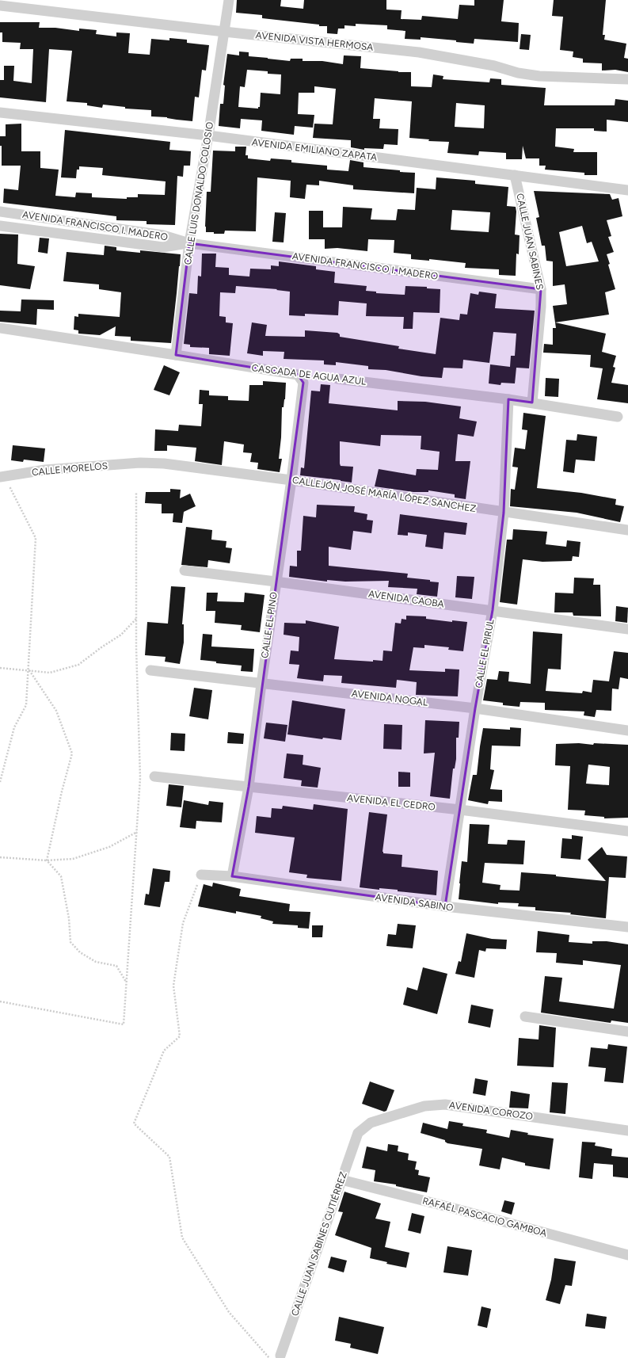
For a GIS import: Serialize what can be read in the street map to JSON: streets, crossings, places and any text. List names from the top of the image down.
{
  "streets": {
    "street": [
      "AVENIDA VISTA HERMOSA",
      "AVENIDA EMILIANO ZAPATA",
      "CALLE LUIS DONALDO COLOSIO",
      "AVENIDA FRANCISCO I. MADERO",
      "CALLE JUAN SABINES",
      "CASCADA DE AGUA AZUL",
      "CALLE MORELOS",
      "CALLEJÓN JOSÉ MARÍA LÓPEZ SANCHEZ",
      "AVENIDA CAOBA",
      "CALLE EL PINO",
      "CALLE EL PIRUL",
      "AVENIDA NOGAL",
      "AVENIDA EL CEDRO",
      "AVENIDA SABINO",
      "AVENIDA COROZO",
      "RAFAÉL PASCACIO GAMBOA",
      "CALLE JUAN SABINES GUTIÉRREZ"
    ]
  },
  "crossings": [
    ["AVENIDA VISTA HERMOSA", "CALLE LUIS DONALDO COLOSIO"],
    ["AVENIDA EMILIANO ZAPATA", "CALLE LUIS DONALDO COLOSIO"],
    ["AVENIDA EMILIANO ZAPATA", "CALLE JUAN SABINES"],
    ["CALLE LUIS DONALDO COLOSIO", "AVENIDA FRANCISCO I. MADERO"],
    ["CALLE LUIS DONALDO COLOSIO", "CASCADA DE AGUA AZUL"],
    ["AVENIDA FRANCISCO I. MADERO", "CALLE JUAN SABINES"],
    ["CALLE JUAN SABINES", "CASCADA DE AGUA AZUL"],
    ["CASCADA DE AGUA AZUL", "CALLE EL PINO"],
    ["CASCADA DE AGUA AZUL", "CALLE EL PIRUL"],
    ["CALLE MORELOS", "CALLEJÓN JOSÉ MARÍA LÓPEZ SANCHEZ"],
    ["CALLEJÓN JOSÉ MARÍA LÓPEZ SANCHEZ", "CALLE EL PINO"],
    ["CALLEJÓN JOSÉ MARÍA LÓPEZ SANCHEZ", "CALLE EL PIRUL"],
    ["AVENIDA CAOBA", "CALLE EL PINO"],
    ["AVENIDA CAOBA", "CALLE EL PIRUL"],
    ["CALLE EL PINO", "AVENIDA NOGAL"],
    ["CALLE EL PINO", "AVENIDA EL CEDRO"],
    ["CALLE EL PINO", "AVENIDA SABINO"],
    ["CALLE EL PIRUL", "AVENIDA NOGAL"],
    ["CALLE EL PIRUL", "AVENIDA EL CEDRO"],
    ["CALLE EL PIRUL", "AVENIDA SABINO"],
    ["AVENIDA COROZO", "CALLE JUAN SABINES GUTIÉRREZ"],
    ["RAFAÉL PASCACIO GAMBOA", "CALLE JUAN SABINES GUTIÉRREZ"]
  ]
}
